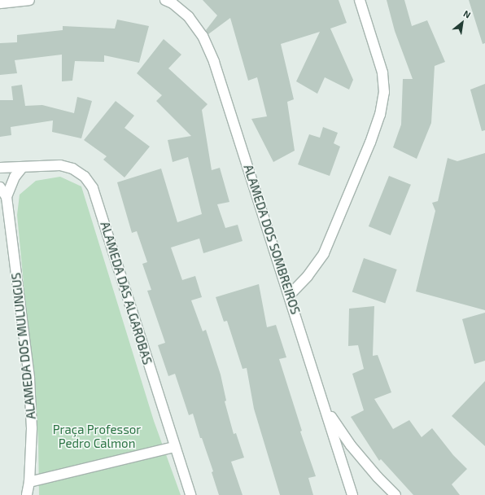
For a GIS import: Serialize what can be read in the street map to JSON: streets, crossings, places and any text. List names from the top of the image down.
{
  "streets": {
    "street": ["ALAMEDA DOS SOMBREIROS", "ALAMEDA DAS ALGAROBAS", "ALAMEDA DOS MULUNGUS"]
  },
  "crossings": [
    ["ALAMEDA DAS ALGAROBAS", "ALAMEDA DOS MULUNGUS"]
  ],
  "parks": ["Praça Professor Pedro Calmon"],
  "north": "top right"
}
